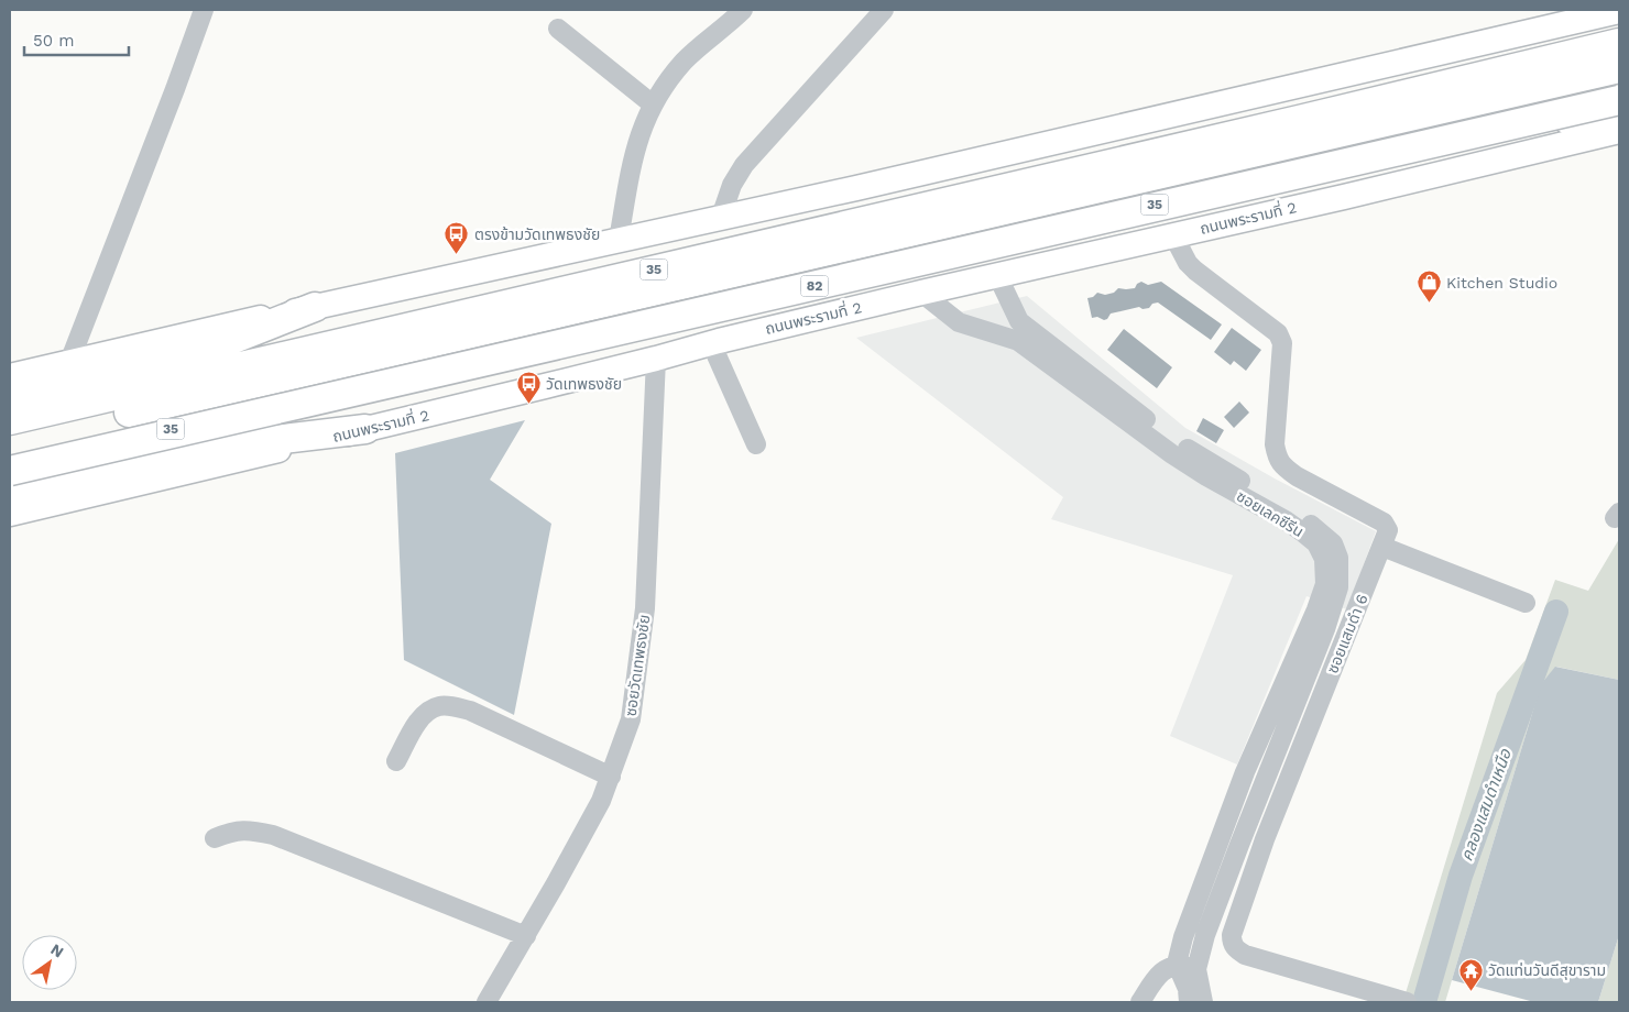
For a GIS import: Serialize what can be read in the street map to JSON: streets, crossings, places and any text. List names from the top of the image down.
{
  "streets": {
    "highway": ["35", "82"],
    "main road": ["ถนนพระรามที่ 2"],
    "street": ["ซอยเลคซีรีน", "ซอยแสมดำ 6", "ซอยวัดเทพธงชัย"]
  },
  "crossings": [
    ["35", "82"],
    ["ถนนพระรามที่ 2", "ซอยเลคซีรีน"],
    ["ถนนพระรามที่ 2", "ซอยแสมดำ 6"],
    ["ถนนพระรามที่ 2", "ซอยวัดเทพธงชัย"]
  ],
  "water": ["คลองแสมดำเหนือ"],
  "places": {
    "bus stop": ["ตรงข้ามวัดเทพธงชัย", "วัดเทพธงชัย"],
    "shop": ["Kitchen Studio"],
    "temple": ["วัดแท่นวันดีสุขาราม"]
  },
  "scale_bar": "50 m",
  "north": "top right"
}
